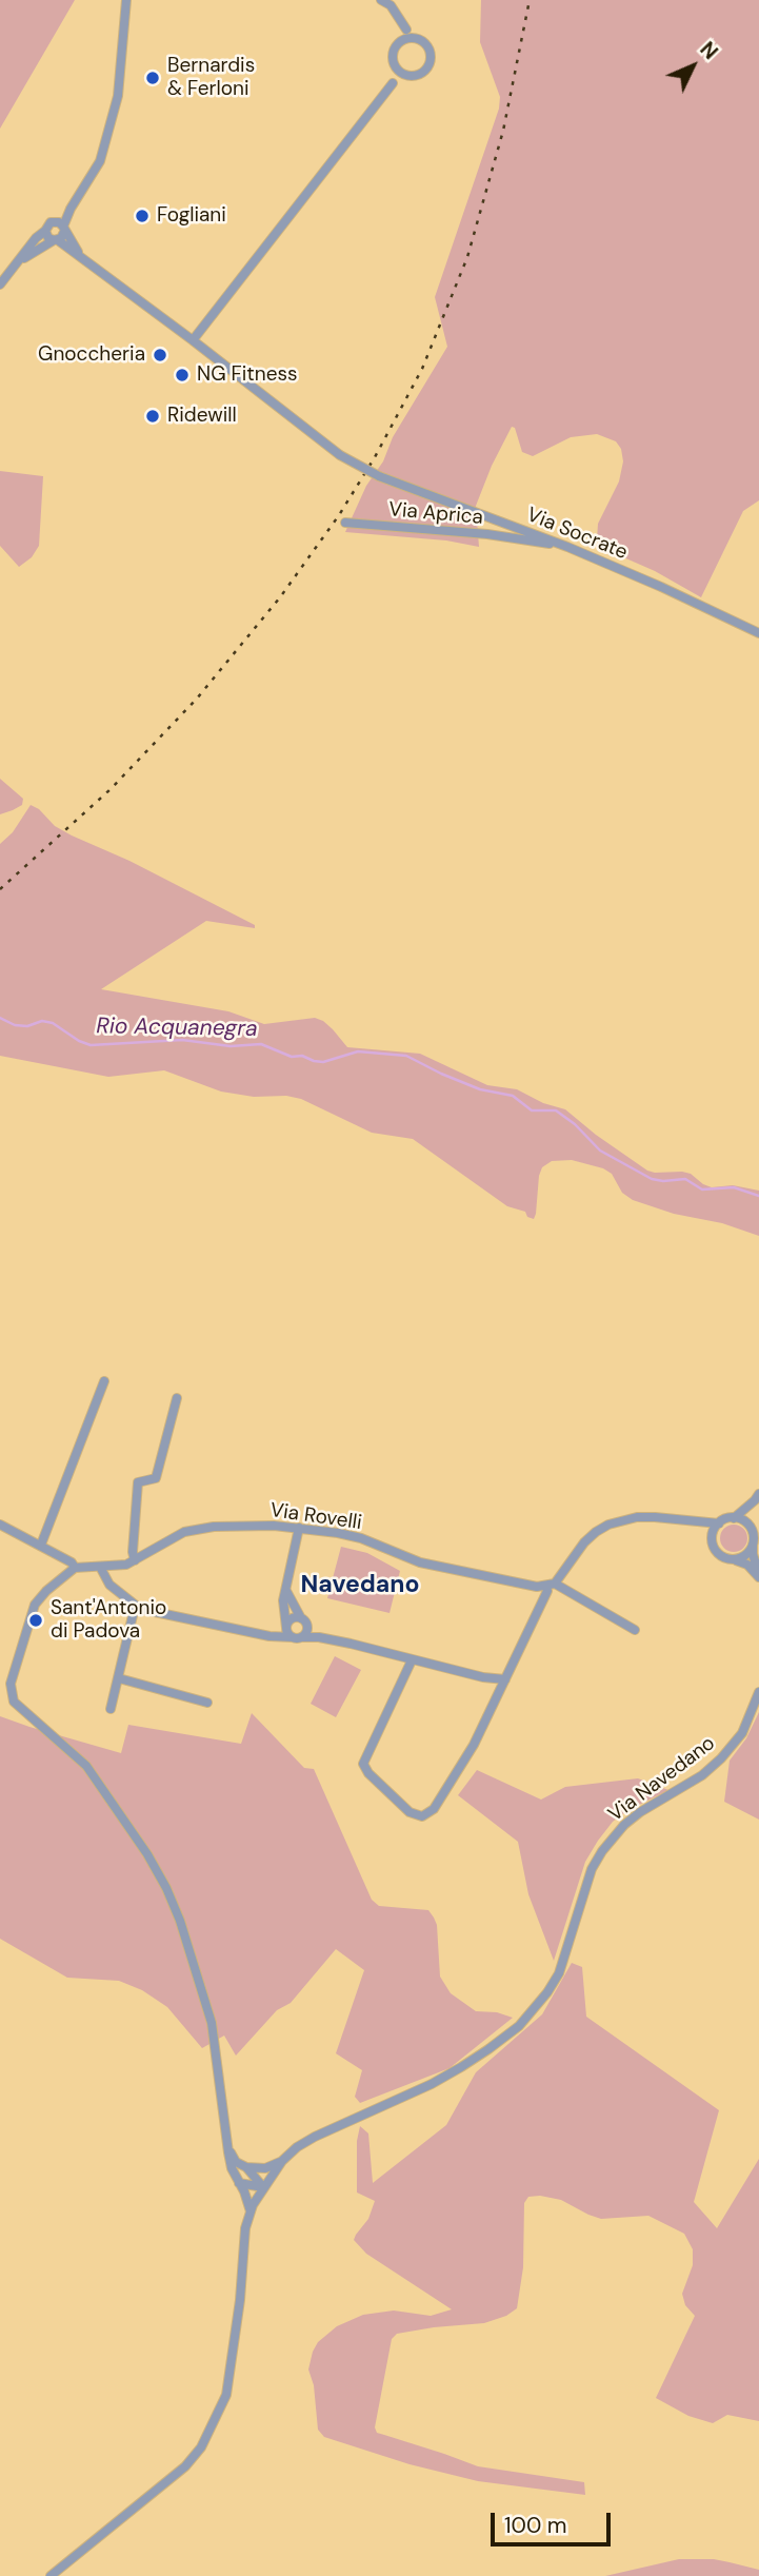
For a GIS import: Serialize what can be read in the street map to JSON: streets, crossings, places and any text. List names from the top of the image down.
{
  "streets": {
    "street": [
      "Via Aprica",
      "Via Socrate",
      "Via Rovelli",
      "Via Navedano"
    ]
  },
  "crossings": [
    ["Via Aprica", "Via Socrate"]
  ],
  "districts": ["Navedano"],
  "water": ["Rio Acquanegra"],
  "places": [
    "Bernardis & Ferloni",
    "Fogliani",
    "Gnoccheria",
    "NG Fitness",
    "Ridewill",
    "Sant'Antonio di Padova"
  ],
  "scale_bar": "100 m",
  "north": "top right"
}
